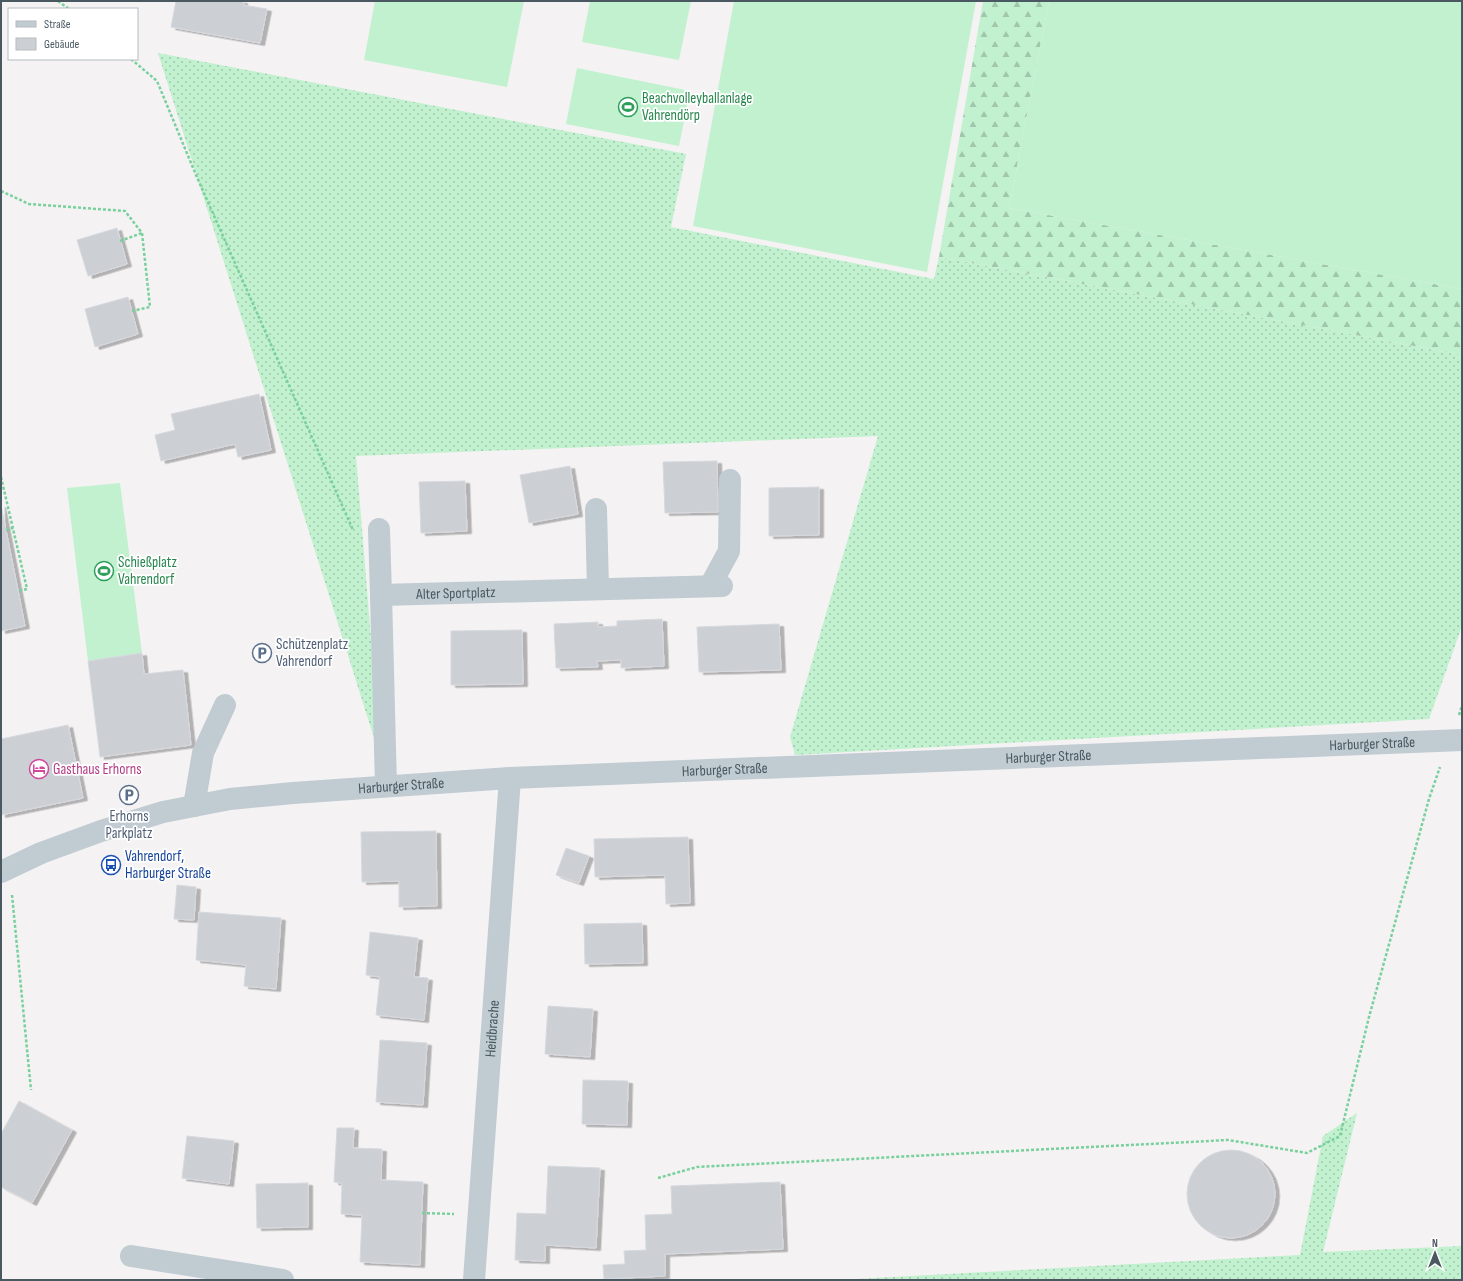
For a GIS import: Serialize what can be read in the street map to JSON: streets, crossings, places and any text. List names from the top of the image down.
{
  "streets": {
    "street": ["Alter Sportplatz", "Harburger Straße", "Heidbrache"]
  },
  "crossings": [
    ["Harburger Straße", "Heidbrache"]
  ],
  "places": {
    "sports": ["Beachvolleyballanlage Vahrendörp", "Schießplatz Vahrendorf"],
    "parking": ["Schützenplatz Vahrendorf", "Erhorns Parkplatz"],
    "hotel": ["Gasthaus Erhorns"],
    "bus stop": ["Vahrendorf, Harburger Straße"]
  },
  "legend": ["Straße", "Gebäude"],
  "north": "top"
}
